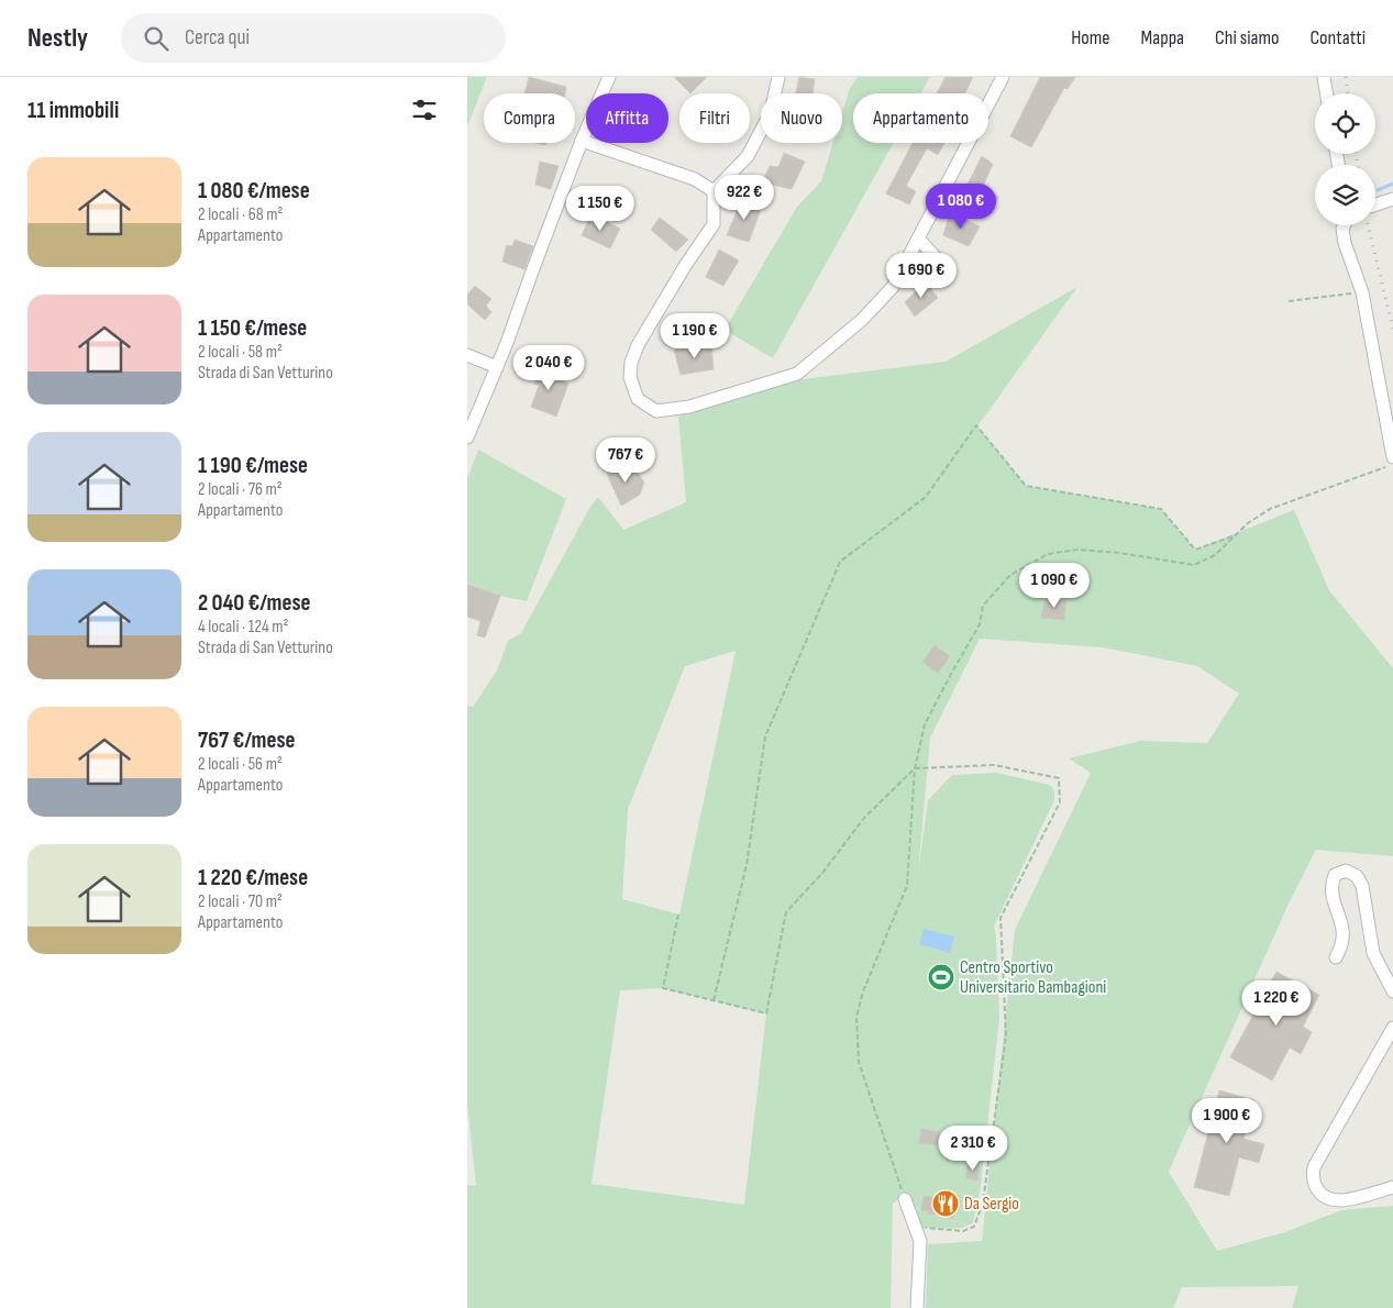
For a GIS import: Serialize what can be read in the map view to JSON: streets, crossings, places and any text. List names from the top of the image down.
{
  "places": {
    "sports": ["Centro Sportivo Universitario Bambagioni"],
    "restaurant": ["Da Sergio"]
  },
  "page": {
    "header": "Nestly",
    "search": "Cerca qui",
    "nav": [
      "Home",
      "Mappa",
      "Chi siamo",
      "Contatti"
    ],
    "heading": "11 immobili",
    "chip": [
      "Compra",
      "Affitta",
      "Filtri",
      "Nuovo",
      "Appartamento"
    ],
    "list": [
      {
        "name": "1 080 €/mese",
        "note": "2 locali · 68 m² · Appartamento"
      },
      {
        "name": "1 150 €/mese",
        "note": "2 locali · 58 m² · Strada di San Vetturino"
      },
      {
        "name": "1 190 €/mese",
        "note": "2 locali · 76 m² · Appartamento"
      },
      {
        "name": "2 040 €/mese",
        "note": "4 locali · 124 m² · Strada di San Vetturino"
      },
      {
        "name": "767 €/mese",
        "note": "2 locali · 56 m² · Appartamento"
      },
      {
        "name": "1 220 €/mese",
        "note": "2 locali · 70 m² · Appartamento"
      }
    ],
    "price": [
      "922 €",
      "1 080 €",
      "1 150 €",
      "1 690 €",
      "1 190 €",
      "2 040 €",
      "767 €",
      "1 090 €",
      "1 220 €",
      "1 900 €",
      "2 310 €"
    ]
  }
}
